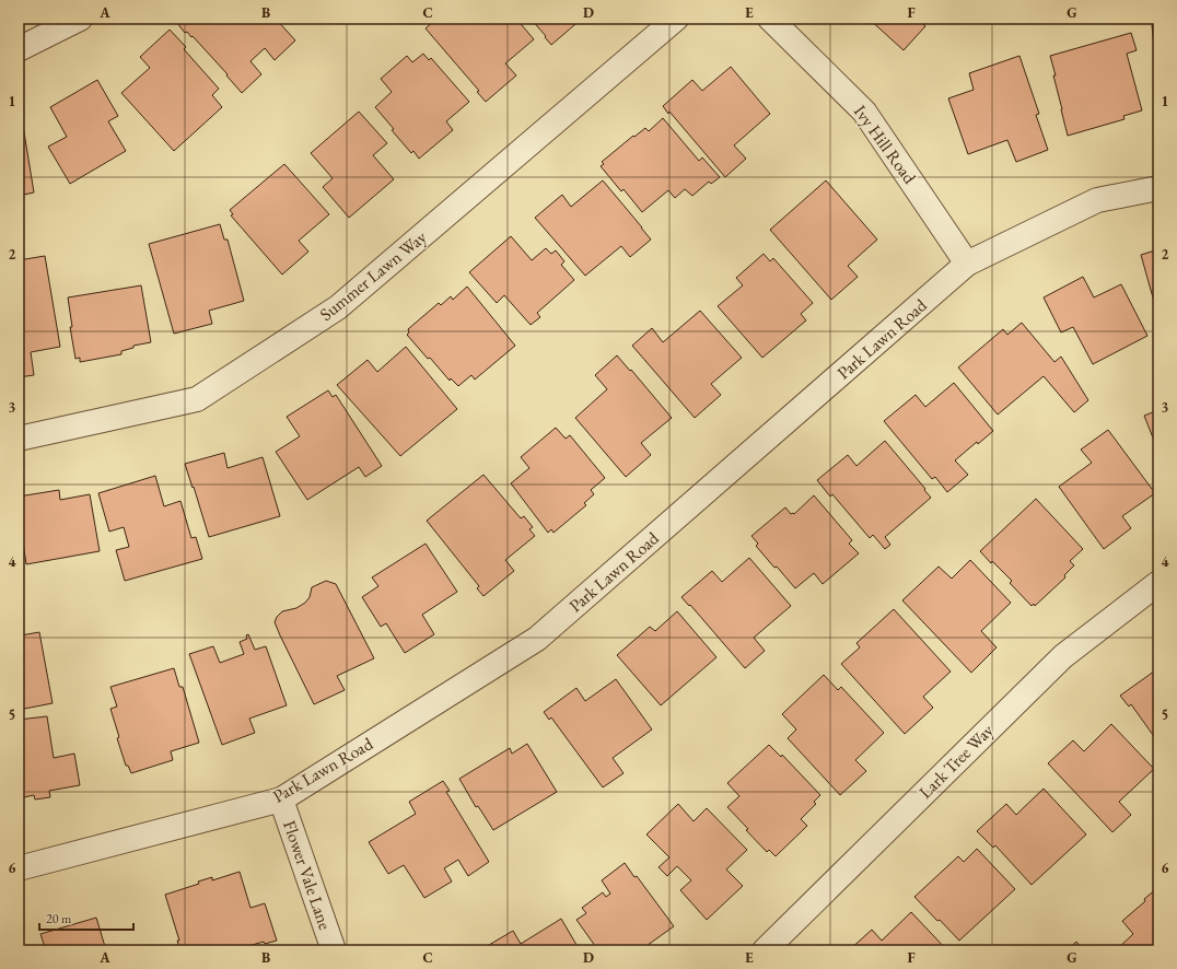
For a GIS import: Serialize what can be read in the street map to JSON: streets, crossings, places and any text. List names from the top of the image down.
{
  "streets": {
    "street": [
      "Ivy Hill Road",
      "Summer Lawn Way",
      "Park Lawn Road",
      "Lark Tree Way",
      "Flower Vale Lane"
    ]
  },
  "crossings": [
    ["Ivy Hill Road", "Park Lawn Road"],
    ["Park Lawn Road", "Flower Vale Lane"]
  ],
  "scale_bar": "20 m",
  "grid": {
    "columns": [
      "A",
      "B",
      "C",
      "D",
      "E",
      "F",
      "G"
    ],
    "rows": [
      "1",
      "2",
      "3",
      "4",
      "5",
      "6"
    ]
  }
}
